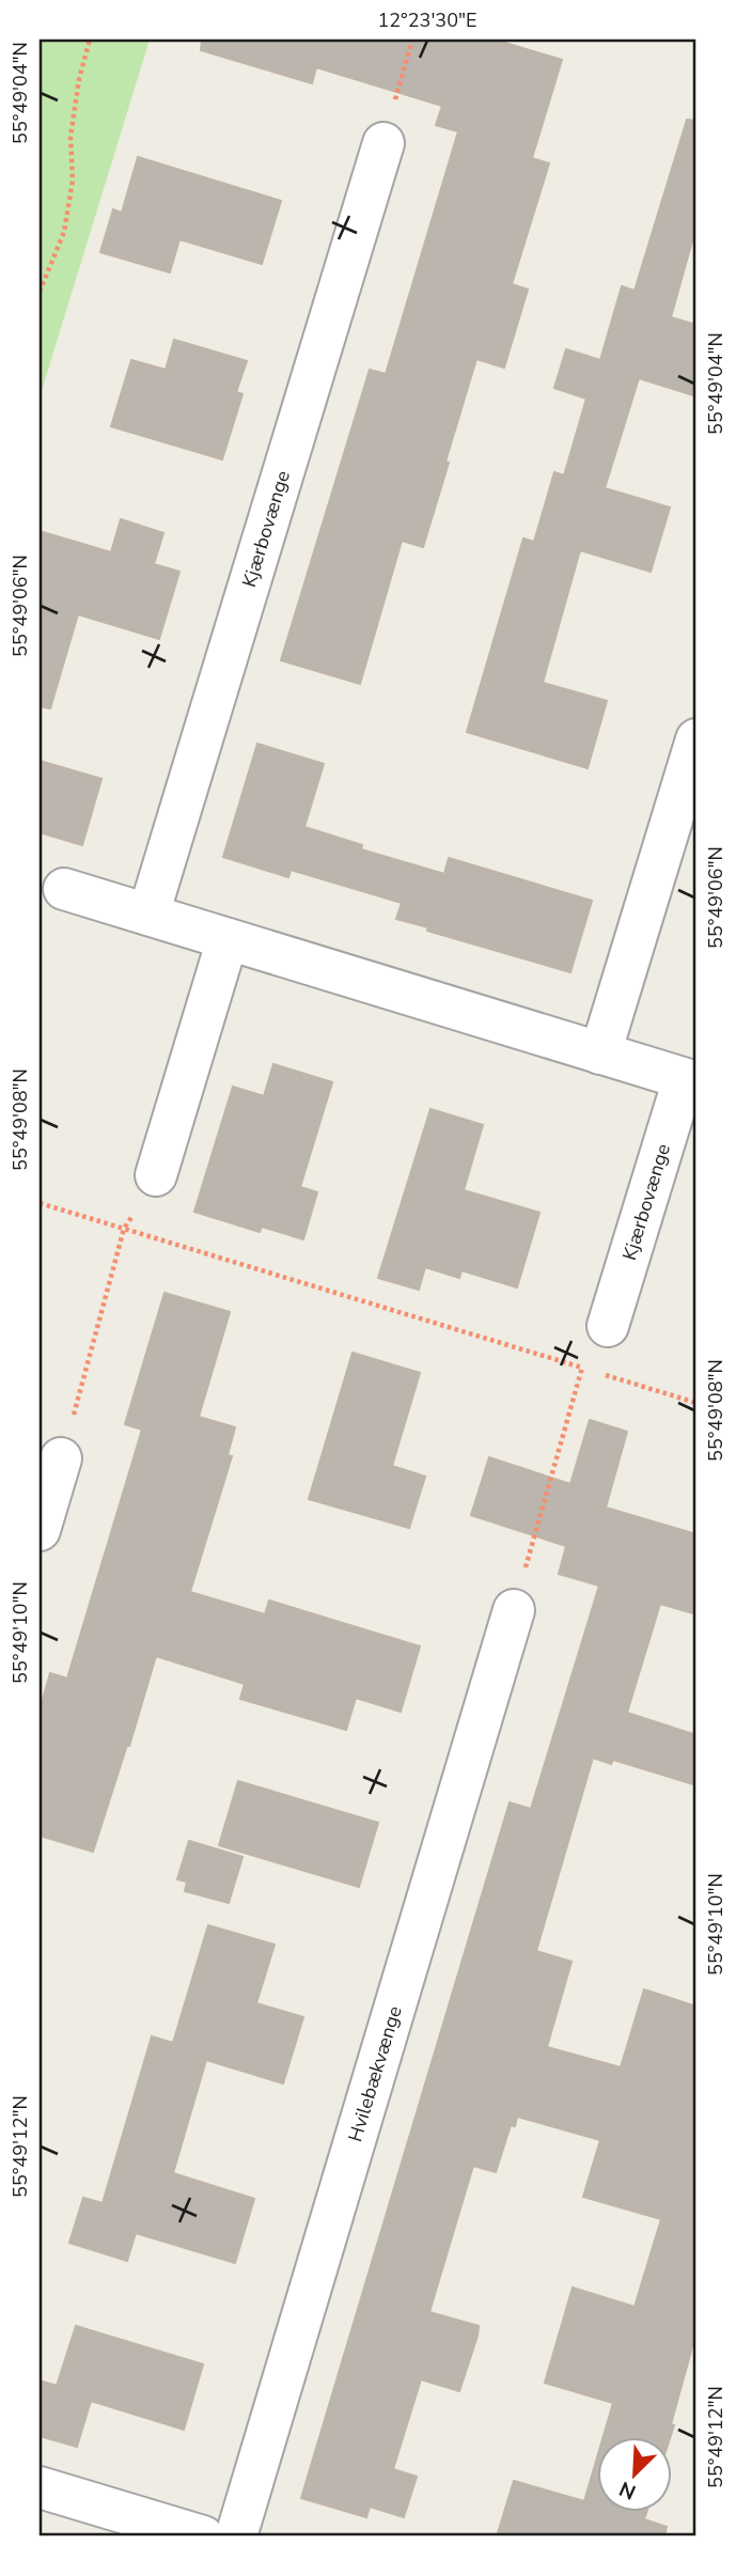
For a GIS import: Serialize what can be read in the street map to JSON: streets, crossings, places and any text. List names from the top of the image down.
{
  "streets": {
    "street": ["Kjærbovænge", "Hvilebækvænge"]
  },
  "north": "bottom left",
  "coordinates": [
    "12°23'30\"E",
    "55°49'04\"N",
    "55°49'06\"N",
    "55°49'08\"N",
    "55°49'10\"N",
    "55°49'12\"N"
  ]
}
